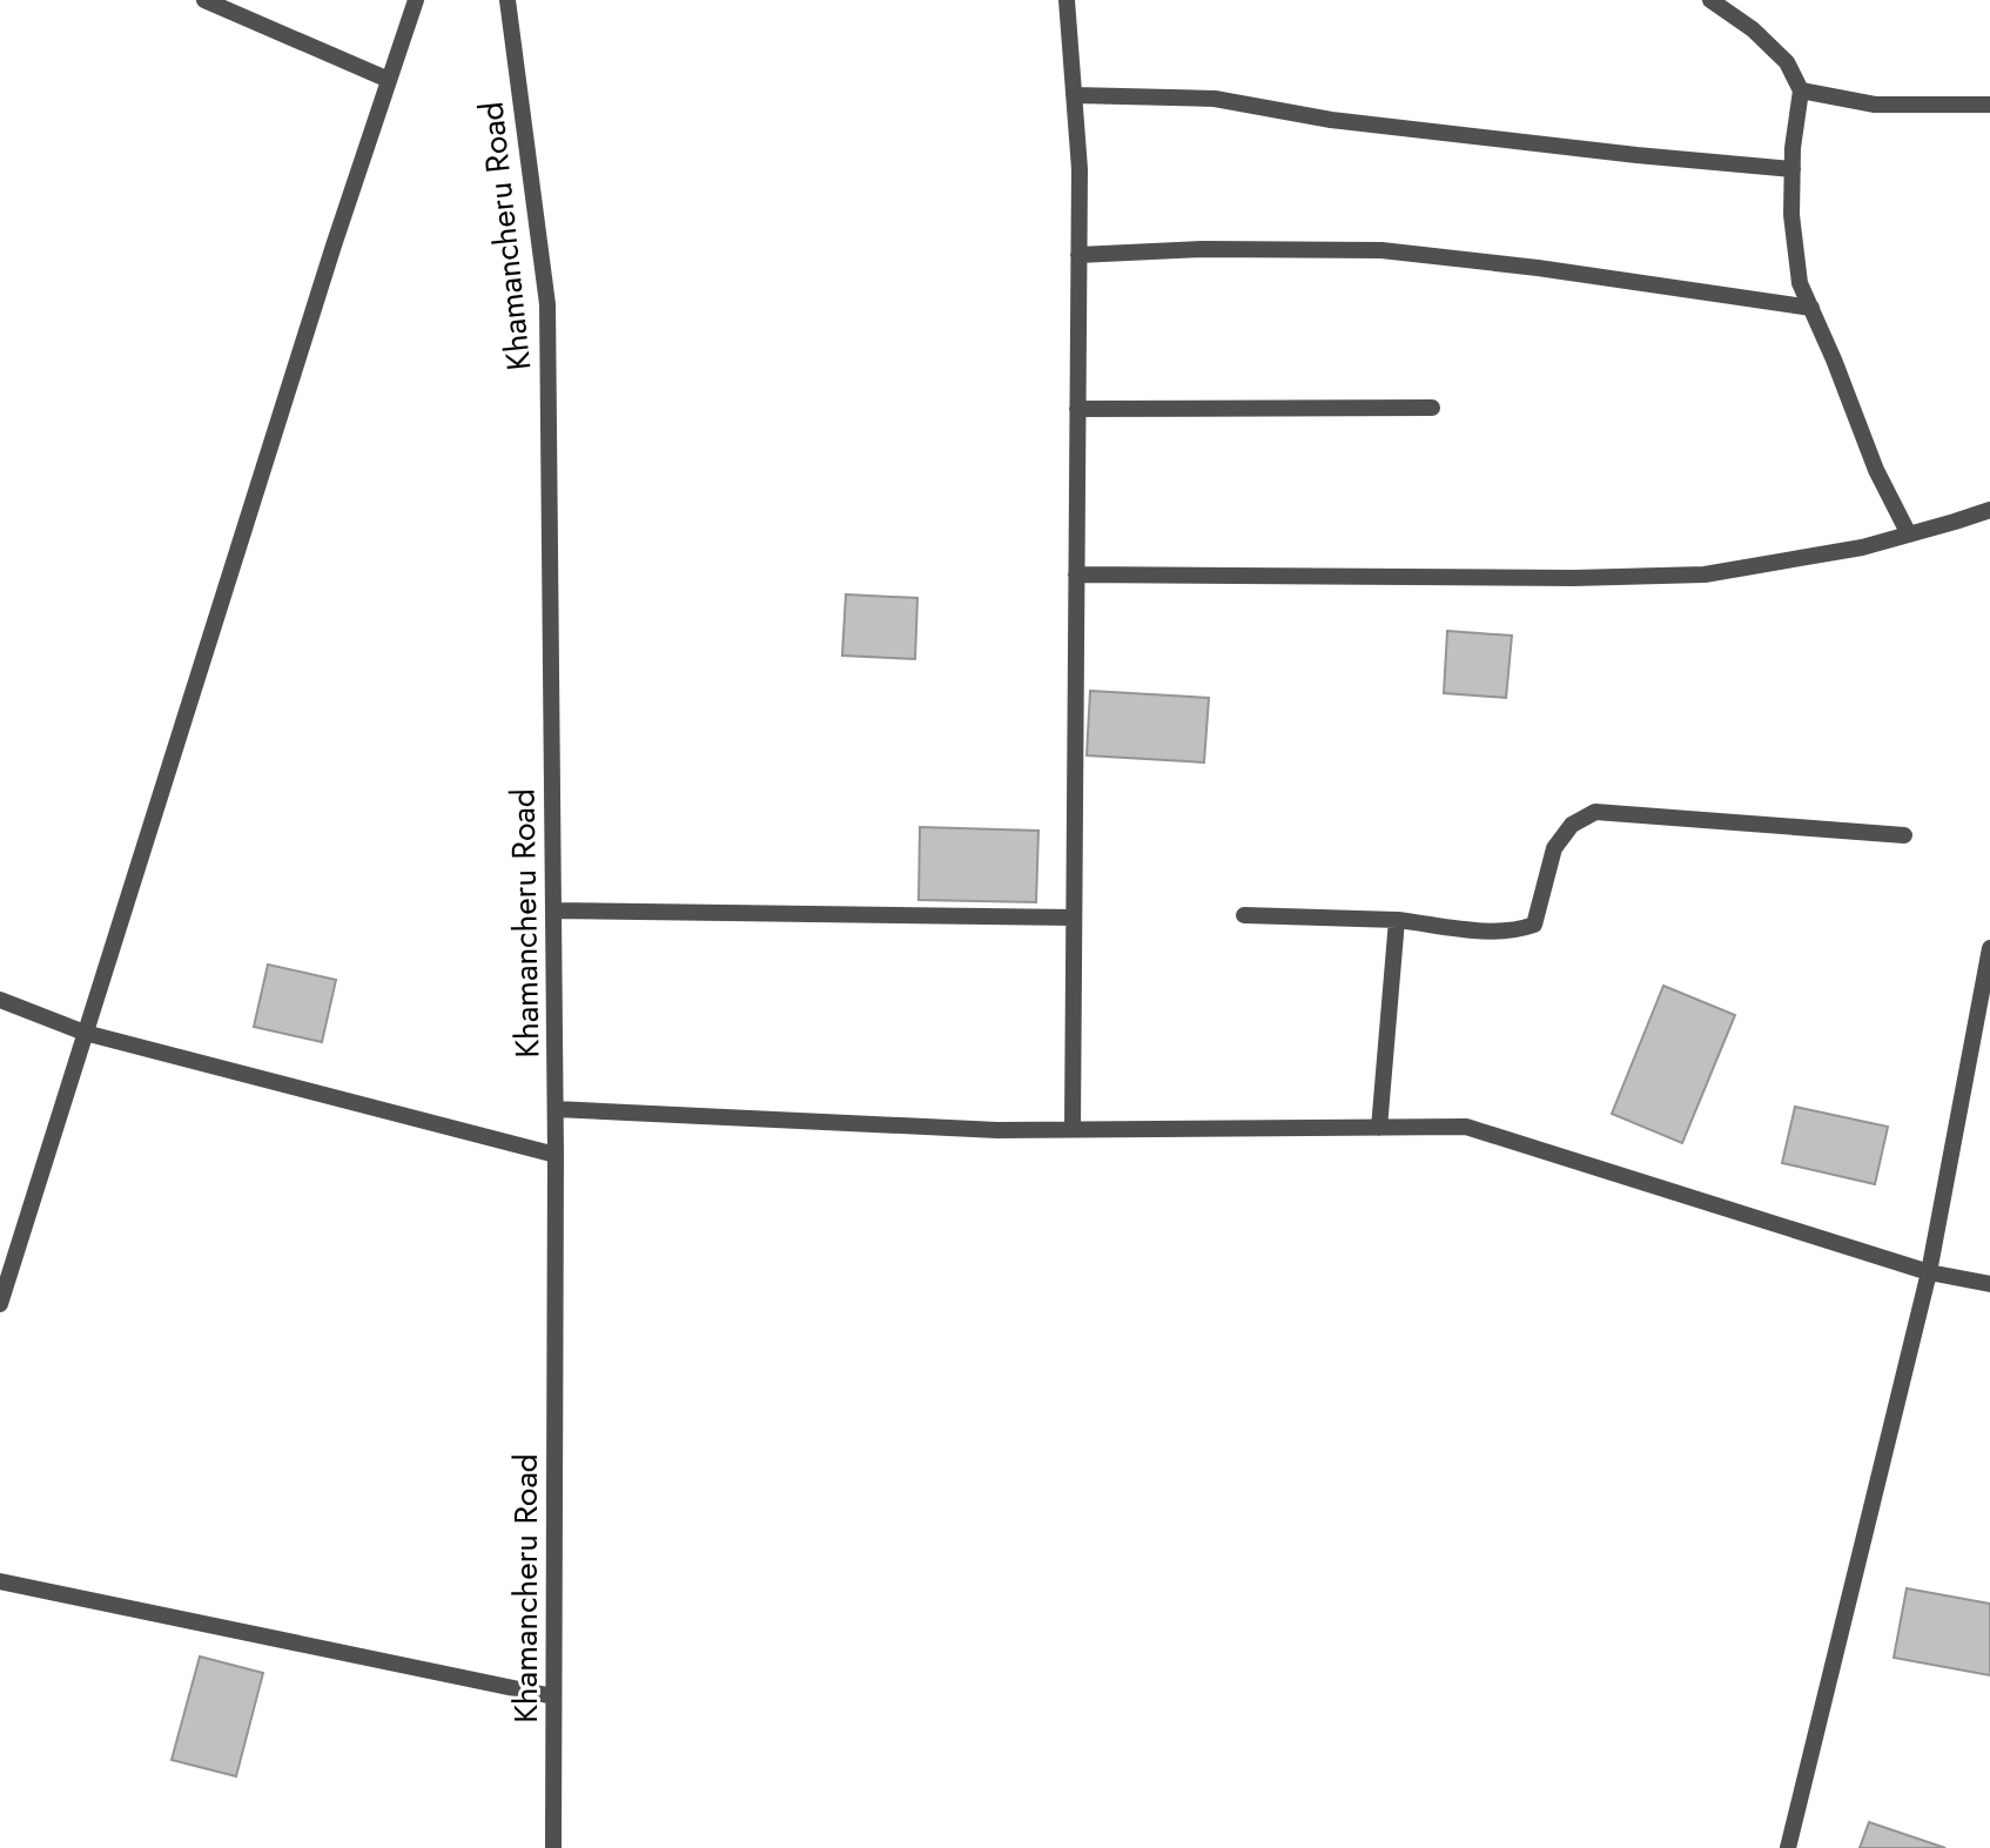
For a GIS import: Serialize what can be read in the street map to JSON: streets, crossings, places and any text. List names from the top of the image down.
{
  "streets": {
    "street": ["Khamancheru Road"]
  }
}
